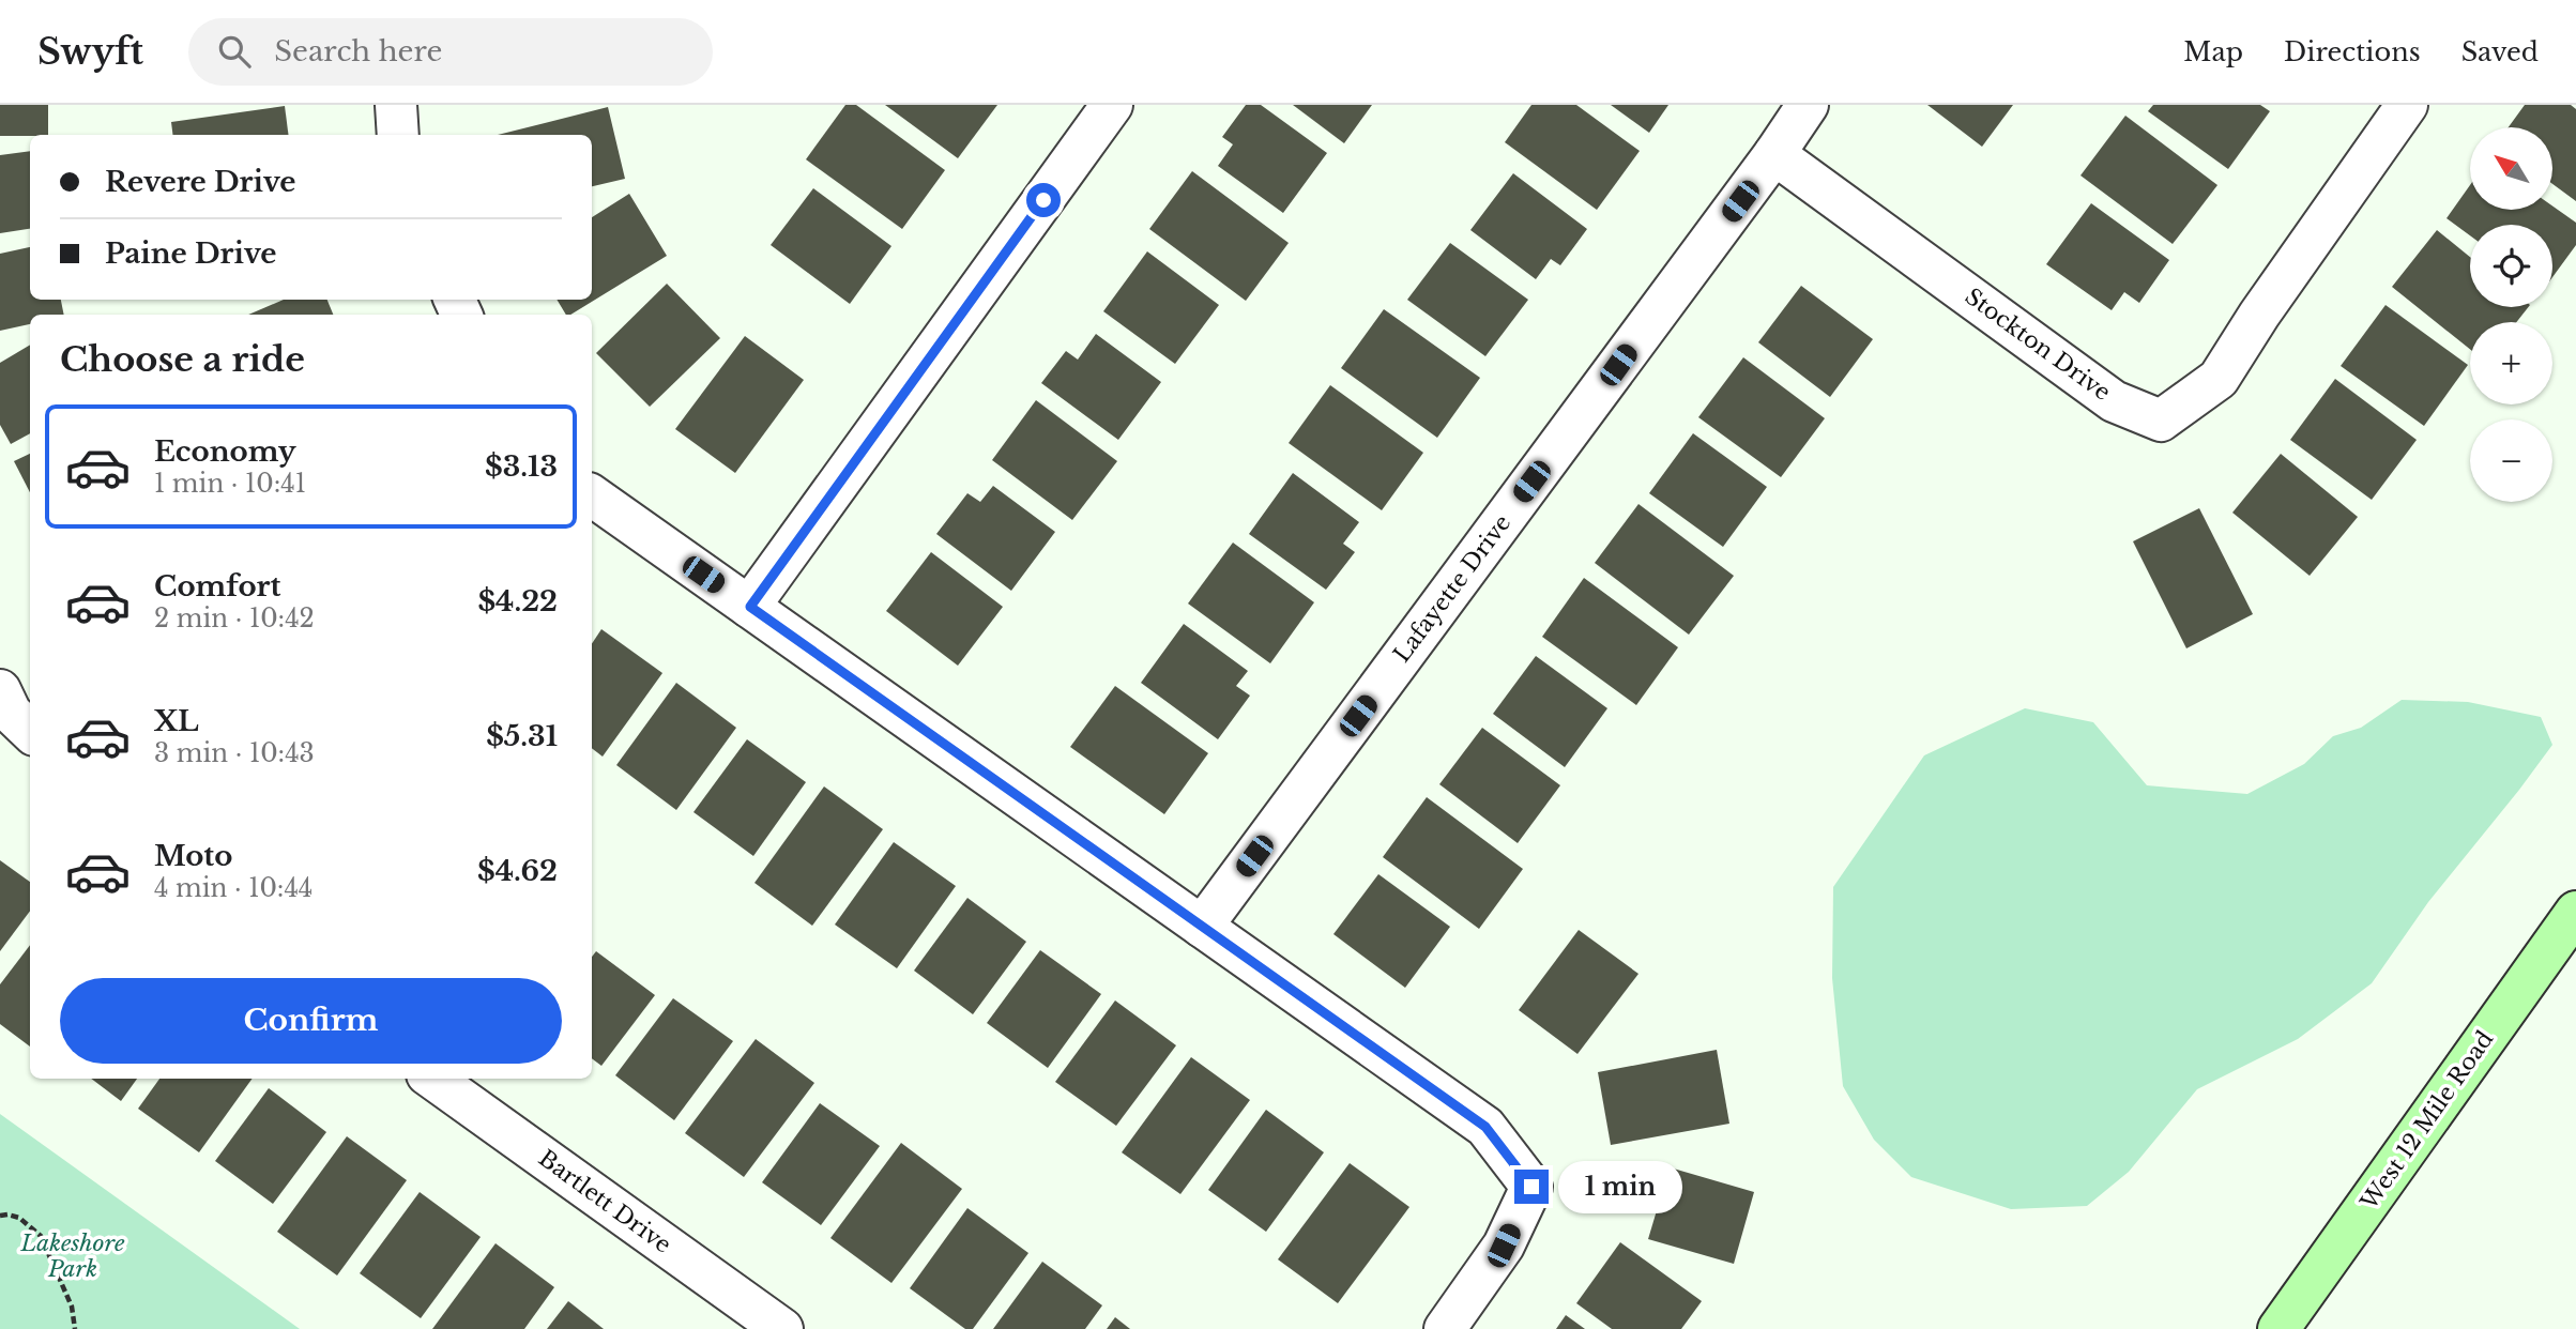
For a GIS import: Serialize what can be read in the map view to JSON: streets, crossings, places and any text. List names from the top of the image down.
{
  "streets": {
    "main road": ["West 12 Mile Road"],
    "street": ["Stockton Drive", "Lafayette Drive", "Bartlett Drive"]
  },
  "crossings": [
    ["Stockton Drive", "Lafayette Drive"]
  ],
  "parks": ["Lakeshore Park"],
  "north": "top left",
  "page": {
    "header": "Swyft",
    "search": "Search here",
    "nav": ["Map", "Directions", "Saved"],
    "map_buttons": ["+", "−"],
    "banner": ["Revere Drive", "Paine Drive"],
    "heading": "Choose a ride",
    "list": [
      {
        "name": "Economy",
        "note": "1 min · 10:41",
        "value": "$3.13"
      },
      {
        "name": "Comfort",
        "note": "2 min · 10:42",
        "value": "$4.22"
      },
      {
        "name": "XL",
        "note": "3 min · 10:43",
        "value": "$5.31"
      },
      {
        "name": "Moto",
        "note": "4 min · 10:44",
        "value": "$4.62"
      }
    ],
    "buttons": "Confirm",
    "bubble": "1 min"
  }
}
